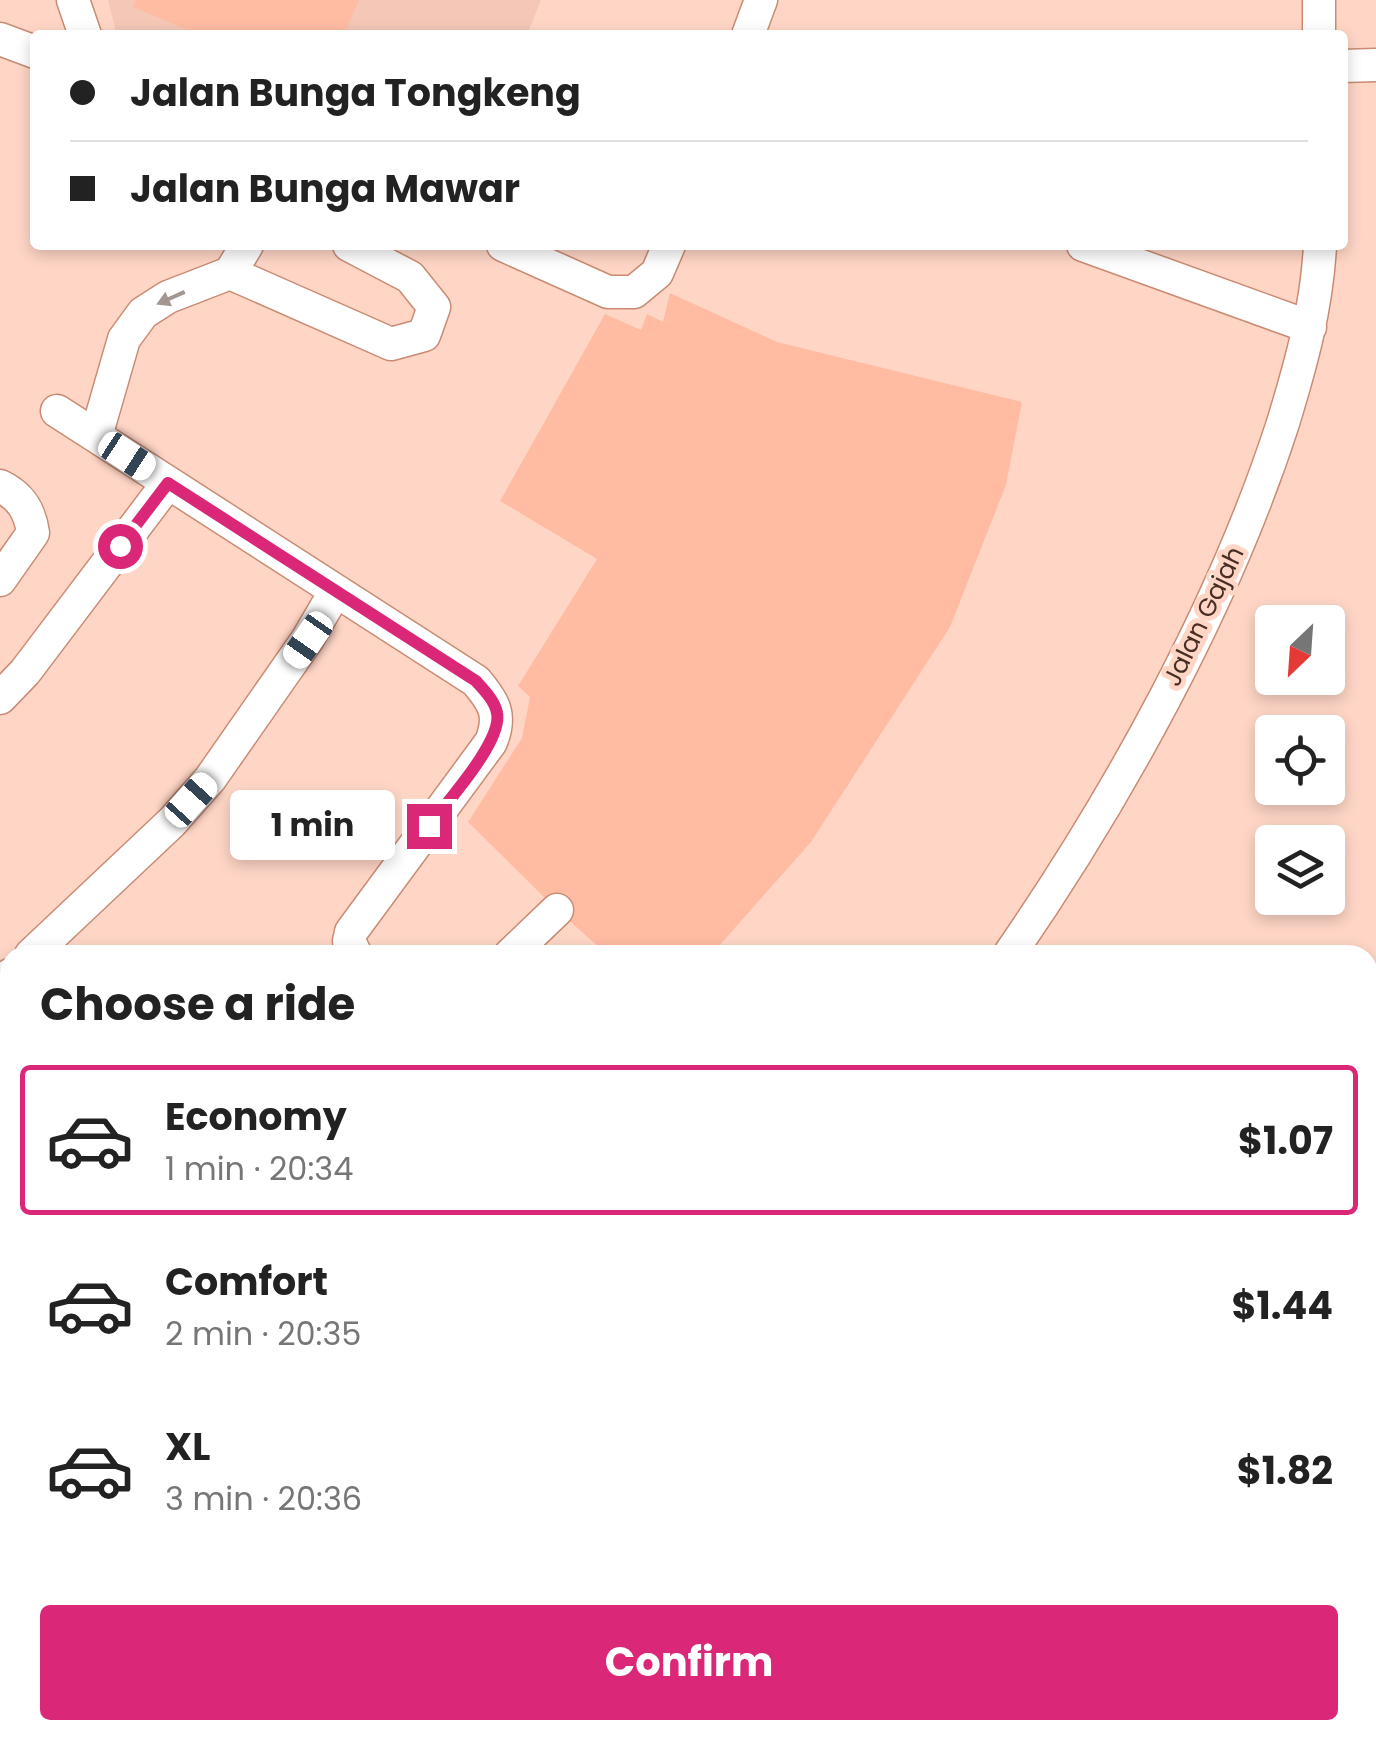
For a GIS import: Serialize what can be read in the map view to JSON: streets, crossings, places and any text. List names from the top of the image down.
{
  "streets": {
    "street": ["Jalan Gajah"]
  },
  "north": "bottom left",
  "page": {
    "banner": ["Jalan Bunga Tongkeng", "Jalan Bunga Mawar"],
    "bubble": "1 min",
    "heading": "Choose a ride",
    "list": [
      {
        "name": "Economy",
        "note": "1 min · 20:34",
        "value": "$1.07"
      },
      {
        "name": "Comfort",
        "note": "2 min · 20:35",
        "value": "$1.44"
      },
      {
        "name": "XL",
        "note": "3 min · 20:36",
        "value": "$1.82"
      }
    ],
    "buttons": "Confirm"
  }
}
